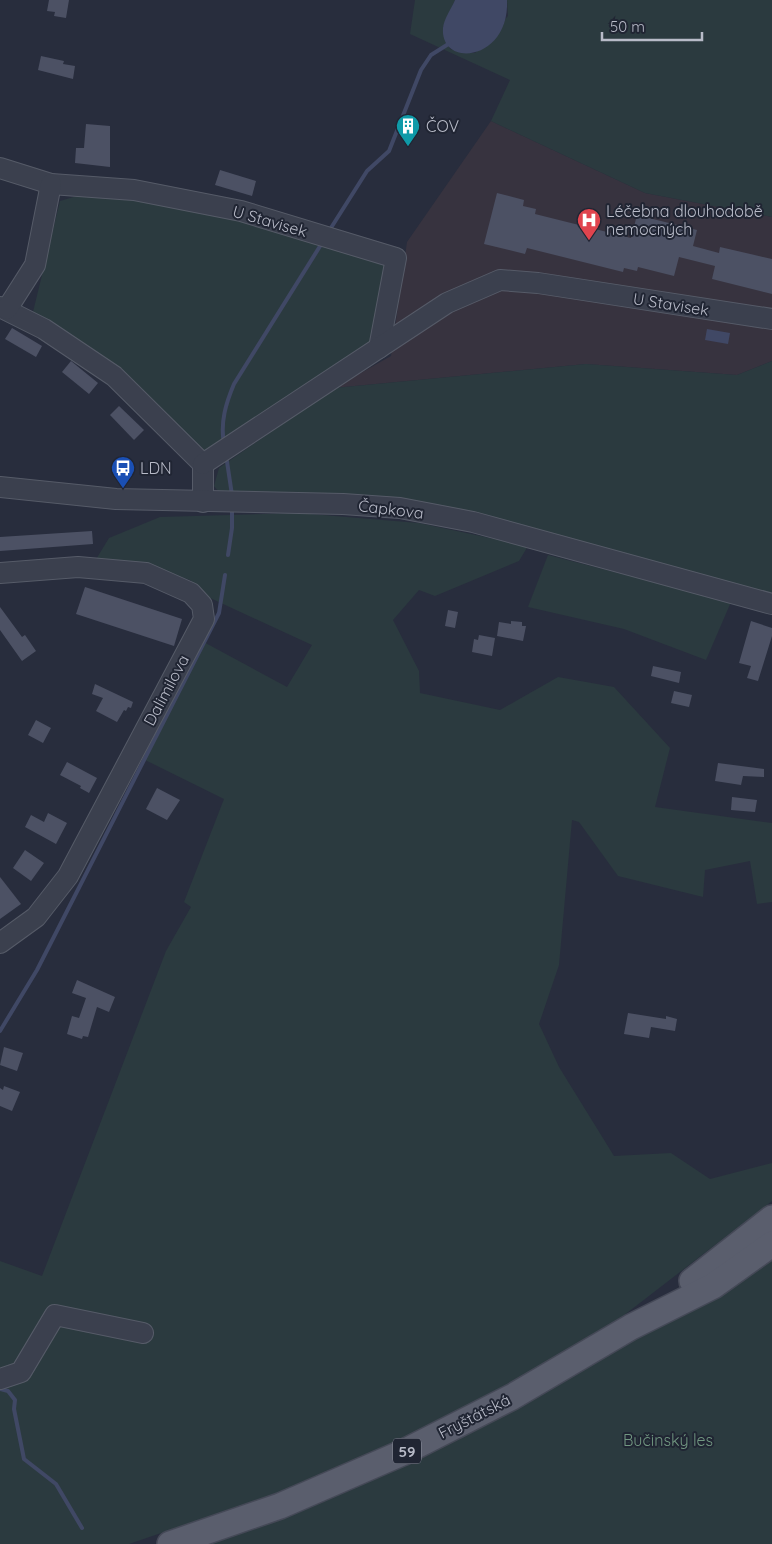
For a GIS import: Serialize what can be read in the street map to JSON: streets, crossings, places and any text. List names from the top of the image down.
{
  "streets": {
    "main road": ["Fryštátská", "59"],
    "street": ["U Stavisek", "Čapkova", "Dalimilova"]
  },
  "parks": ["Bučinský les"],
  "places": {
    "building": ["ČOV"],
    "hospital": ["Léčebna dlouhodobě nemocných"],
    "bus stop": ["LDN"]
  },
  "scale_bar": "50 m"
}
